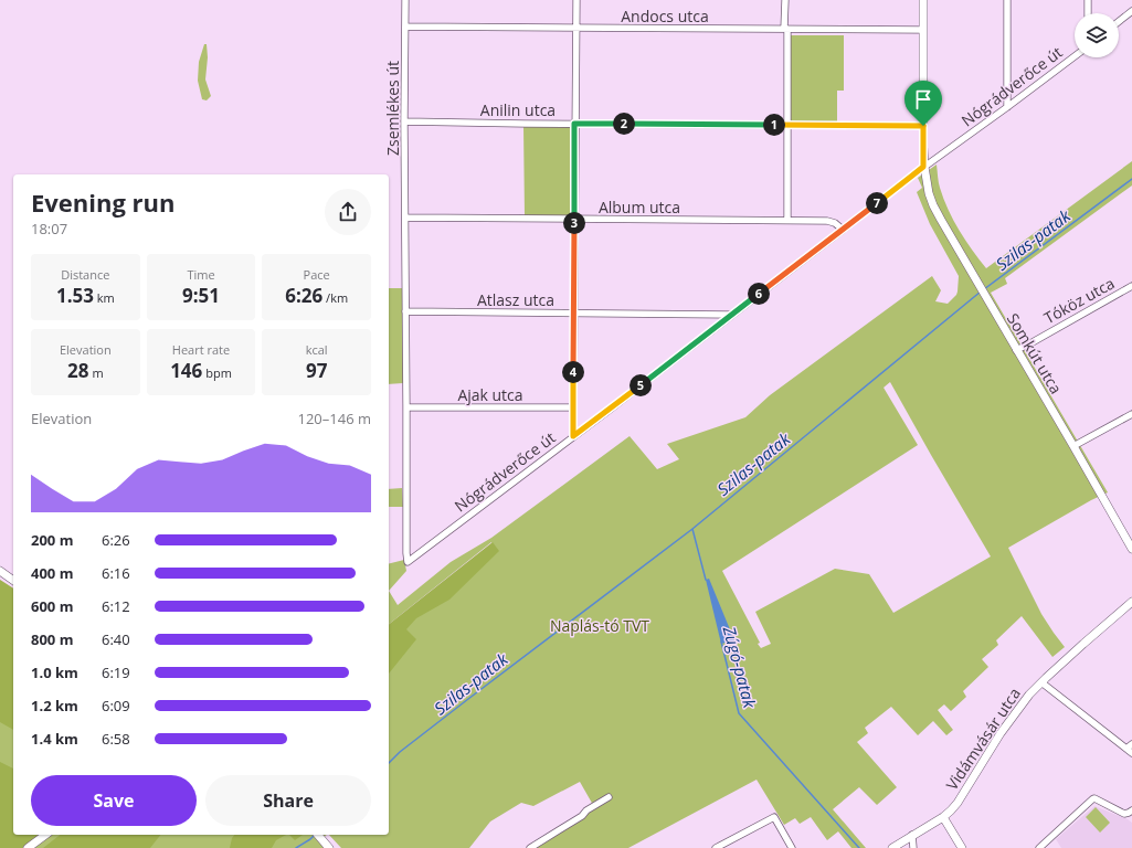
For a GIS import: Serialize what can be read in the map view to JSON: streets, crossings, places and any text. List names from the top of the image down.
{
  "streets": {
    "street": [
      "Andocs utca",
      "Nógrádverőce út",
      "Zsemlékes út",
      "Anilin utca",
      "Album utca",
      "Atlasz utca",
      "Tóköz utca",
      "Somkút utca",
      "Ajak utca",
      "Vidámvásár utca"
    ]
  },
  "crossings": [
    ["Andocs utca", "Zsemlékes út"],
    ["Andocs utca", "Somkút utca"],
    ["Nógrádverőce út", "Zsemlékes út"],
    ["Nógrádverőce út", "Album utca"],
    ["Nógrádverőce út", "Atlasz utca"],
    ["Nógrádverőce út", "Somkút utca"],
    ["Zsemlékes út", "Anilin utca"],
    ["Zsemlékes út", "Album utca"],
    ["Zsemlékes út", "Atlasz utca"],
    ["Zsemlékes út", "Ajak utca"],
    ["Anilin utca", "Somkút utca"],
    ["Tóköz utca", "Somkút utca"]
  ],
  "water": ["Szilas-patak", "Zúgó-patak"],
  "parks": ["Naplás-tó TVT"],
  "page": {
    "pins": [
      "2",
      "1",
      "7",
      "3",
      "6",
      "4",
      "5"
    ],
    "heading": ["Evening run", "18:07"],
    "stats": [
      ["Distance", "1.53 km"],
      ["Time", "9:51"],
      ["Pace", "6:26 /km"],
      ["Elevation", "28 m"],
      ["Heart rate", "146 bpm"],
      ["kcal", "97"]
    ],
    "chart": ["Elevation", "120–146 m"],
    "list": [
      {
        "name": "200 m",
        "note": "6:26"
      },
      {
        "name": "400 m",
        "note": "6:16"
      },
      {
        "name": "600 m",
        "note": "6:12"
      },
      {
        "name": "800 m",
        "note": "6:40"
      },
      {
        "name": "1.0 km",
        "note": "6:19"
      },
      {
        "name": "1.2 km",
        "note": "6:09"
      },
      {
        "name": "1.4 km",
        "note": "6:58"
      }
    ],
    "buttons": ["Save", "Share"]
  }
}
